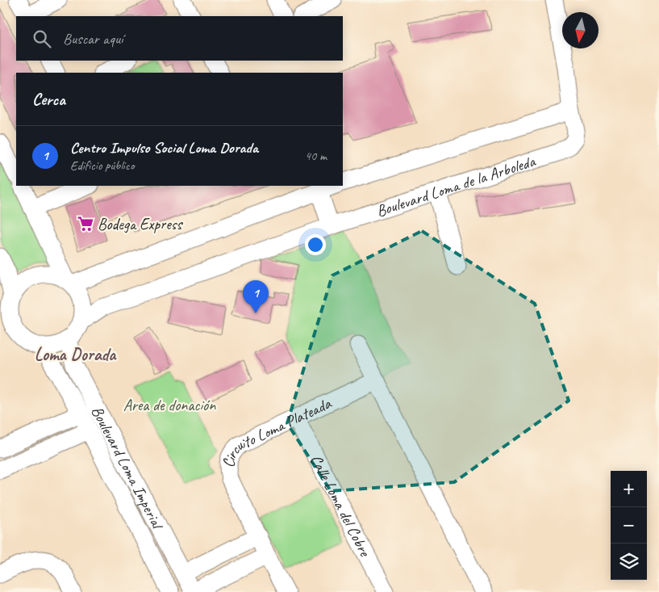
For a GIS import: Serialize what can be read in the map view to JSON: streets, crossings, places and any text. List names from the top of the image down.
{
  "streets": {
    "street": [
      "Boulevard Loma de la Arboleda",
      "Circuito Loma Plateada",
      "Boulevard Loma Imperial",
      "Calle Loma del Cobre"
    ]
  },
  "crossings": [
    ["Boulevard Loma de la Arboleda", "Boulevard Loma Imperial"],
    ["Circuito Loma Plateada", "Calle Loma del Cobre"]
  ],
  "districts": ["Loma Dorada"],
  "parks": ["Area de donación"],
  "places": {
    "supermarket": ["Bodega Express"]
  },
  "north": "bottom",
  "page": {
    "search": "Buscar aquí",
    "heading": "Cerca",
    "list": [
      {
        "mark": "1",
        "name": "Centro Impulso Social Loma Dorada",
        "note": "Edificio público",
        "value": "40 m"
      }
    ],
    "pins": "1",
    "map_buttons": ["+", "−"]
  }
}
